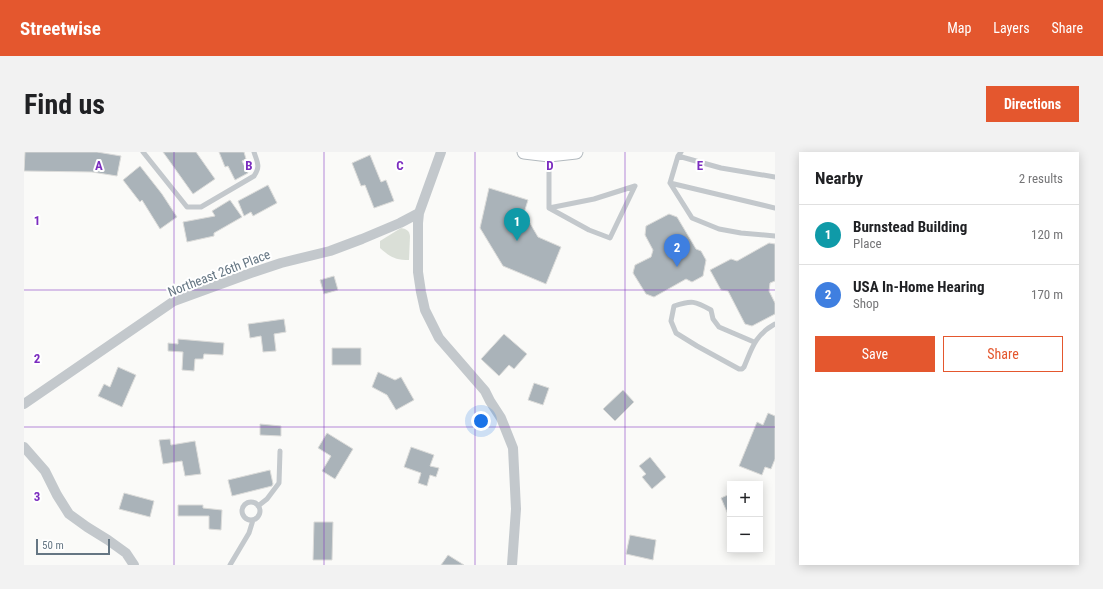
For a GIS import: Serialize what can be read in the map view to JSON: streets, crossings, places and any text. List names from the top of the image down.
{
  "streets": {
    "street": ["Northeast 26th Place"]
  },
  "scale_bar": "50 m",
  "page": {
    "header": "Streetwise",
    "nav": ["Map", "Layers", "Share"],
    "buttons": [
      "Directions",
      ["Save", "Share"]
    ],
    "title": "Find us",
    "heading": ["Nearby", "2 results"],
    "list": [
      {
        "mark": "1",
        "name": "Burnstead Building",
        "note": "Place",
        "value": "120 m"
      },
      {
        "mark": "2",
        "name": "USA In-Home Hearing",
        "note": "Shop",
        "value": "170 m"
      }
    ],
    "pins": ["1", "2"],
    "map_buttons": ["+", "−"],
    "scale": "50 m"
  },
  "grid": {
    "columns": [
      "A",
      "B",
      "C",
      "D",
      "E"
    ],
    "rows": ["1", "2", "3"]
  }
}
